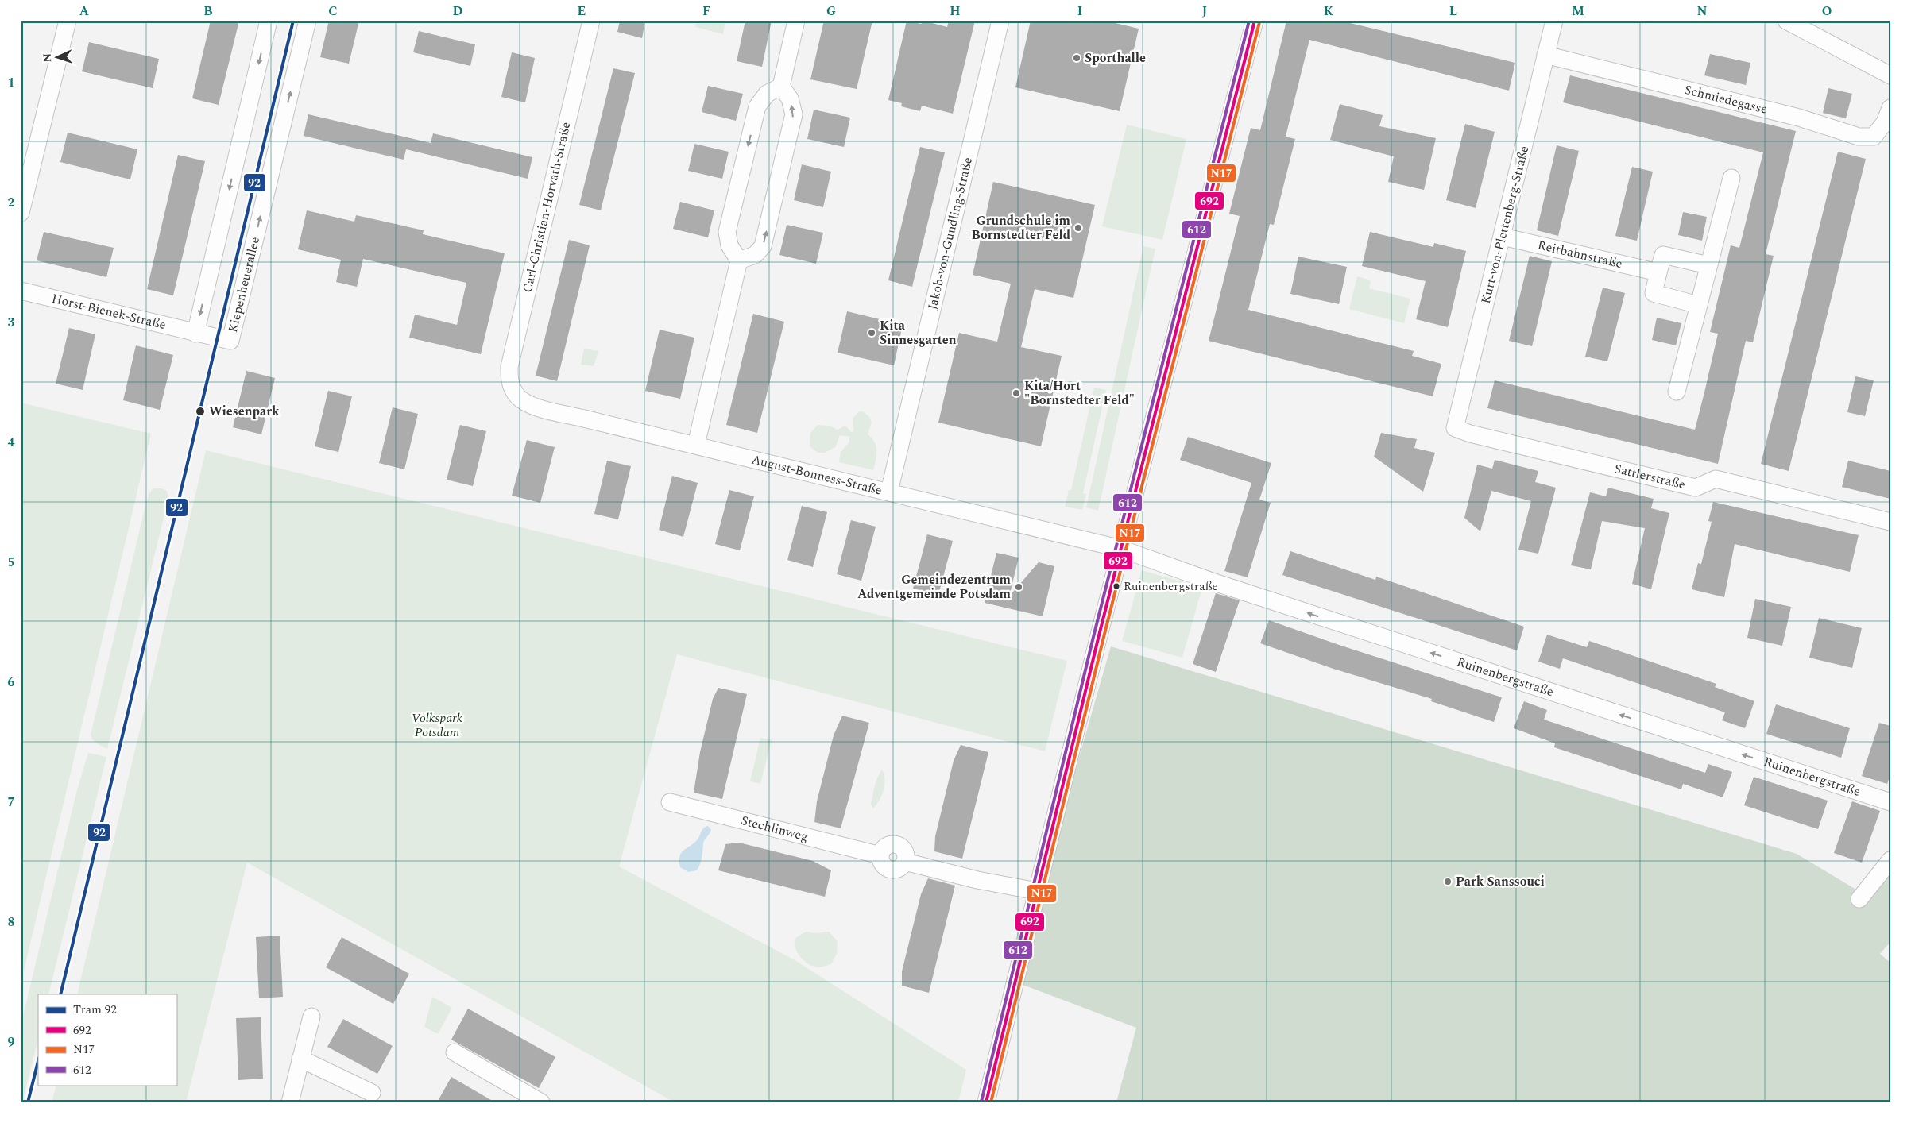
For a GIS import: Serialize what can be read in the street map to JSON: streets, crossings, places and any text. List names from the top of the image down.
{
  "streets": {
    "street": [
      "Schmiedegasse",
      "Carl-Christian-Horvath-Straße",
      "Kurt-von-Plettenberg-Straße",
      "Jakob-von-Gundling-Straße",
      "Reitbahnstraße",
      "Kiepenheuerallee",
      "Horst-Bienek-Straße",
      "August-Bonness-Straße",
      "Sattlerstraße",
      "Ruinenbergstraße",
      "Stechlinweg"
    ]
  },
  "crossings": [
    ["Schmiedegasse", "Kurt-von-Plettenberg-Straße"],
    ["Carl-Christian-Horvath-Straße", "August-Bonness-Straße"],
    ["Kurt-von-Plettenberg-Straße", "Reitbahnstraße"],
    ["Kurt-von-Plettenberg-Straße", "Sattlerstraße"],
    ["Jakob-von-Gundling-Straße", "August-Bonness-Straße"],
    ["Kiepenheuerallee", "Horst-Bienek-Straße"],
    ["August-Bonness-Straße", "Ruinenbergstraße"]
  ],
  "one_way": ["Ruinenbergstraße"],
  "parks": ["Volkspark Potsdam"],
  "places": [
    "Sporthalle",
    "Grundschule im Bornstedter Feld",
    "Kita Sinnesgarten",
    "Kita/Hort \"Bornstedter Feld\"",
    "Wiesenpark",
    "Ruinenbergstraße",
    "Gemeindezentrum Adventgemeinde Potsdam",
    "Park Sanssouci"
  ],
  "lines": [
    "tram line 92",
    "transit line 692",
    "transit line 612",
    "transit line N17"
  ],
  "legend": [
    "Tram 92",
    "692",
    "N17",
    "612"
  ],
  "north": "left",
  "grid": {
    "columns": [
      "A",
      "B",
      "C",
      "D",
      "E",
      "F",
      "G",
      "H",
      "I",
      "J",
      "K",
      "L",
      "M",
      "N",
      "O"
    ],
    "rows": [
      "1",
      "2",
      "3",
      "4",
      "5",
      "6",
      "7",
      "8",
      "9"
    ]
  }
}
